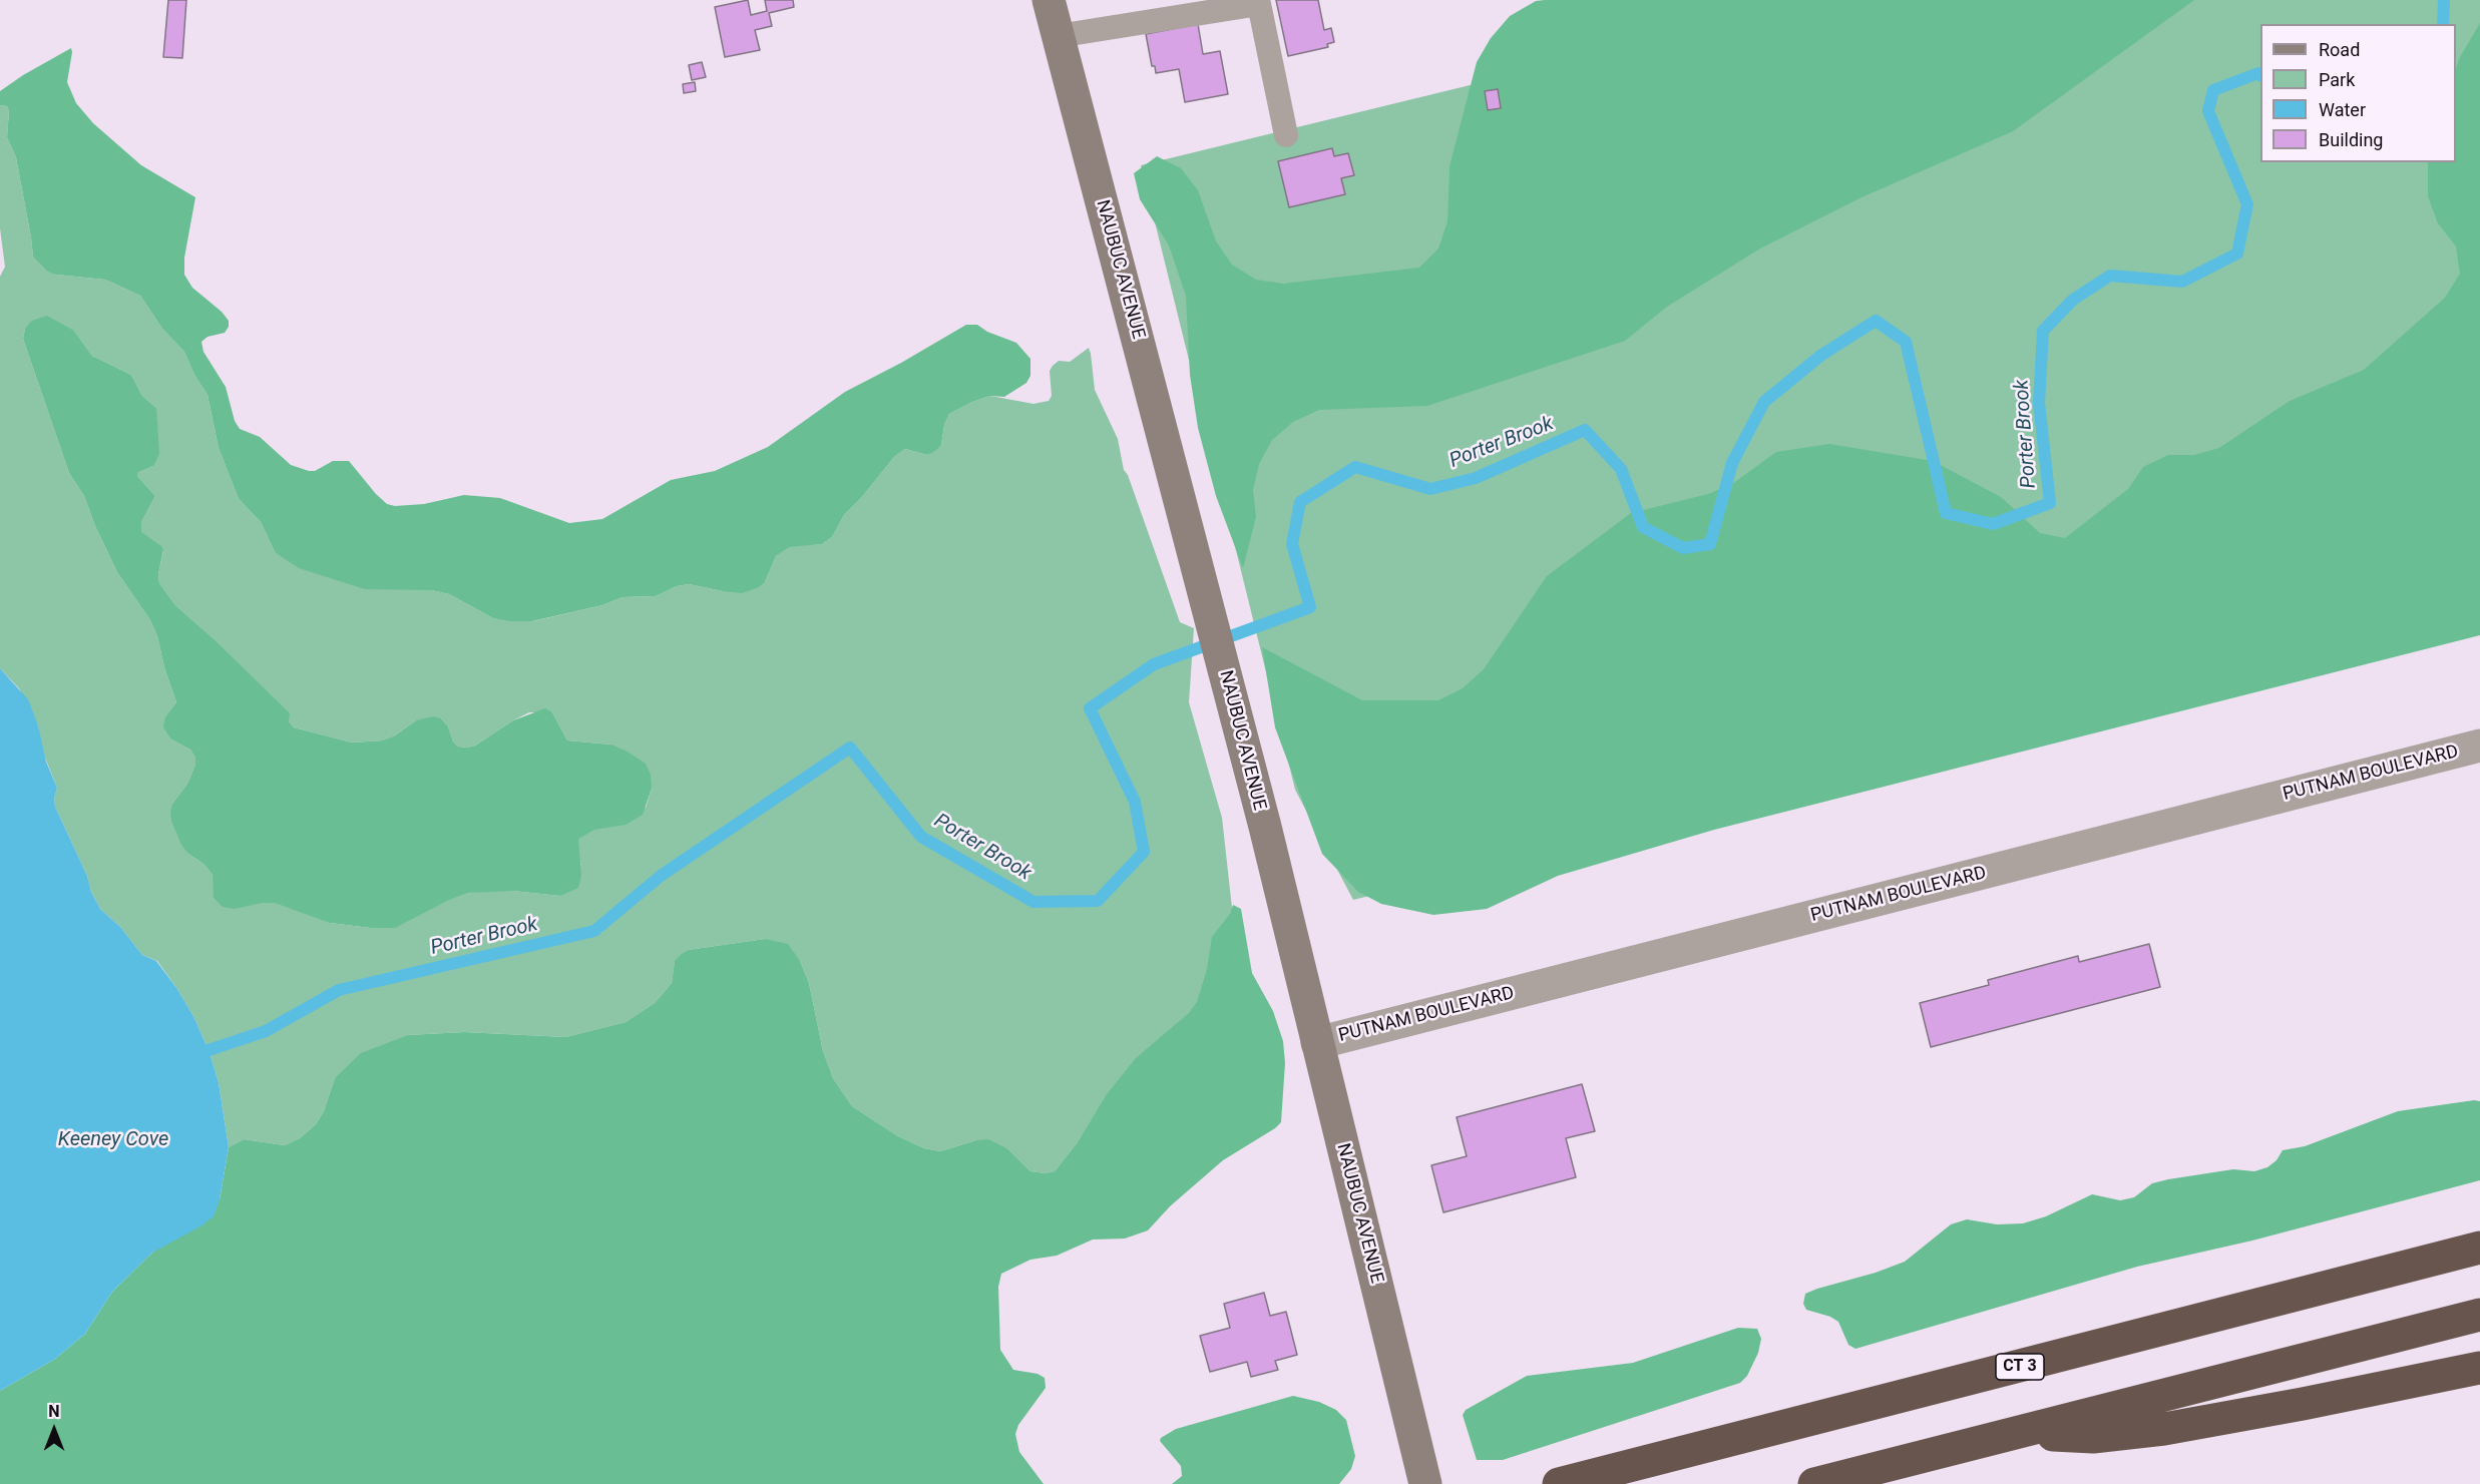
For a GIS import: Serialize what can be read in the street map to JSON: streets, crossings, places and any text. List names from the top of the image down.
{
  "streets": {
    "highway": ["CT 3"],
    "main road": ["NAUBUC AVENUE"],
    "street": ["PUTNAM BOULEVARD"]
  },
  "crossings": [
    ["NAUBUC AVENUE", "PUTNAM BOULEVARD"]
  ],
  "water": ["Porter Brook", "Keeney Cove"],
  "legend": [
    "Road",
    "Park",
    "Water",
    "Building"
  ],
  "north": "top"
}
